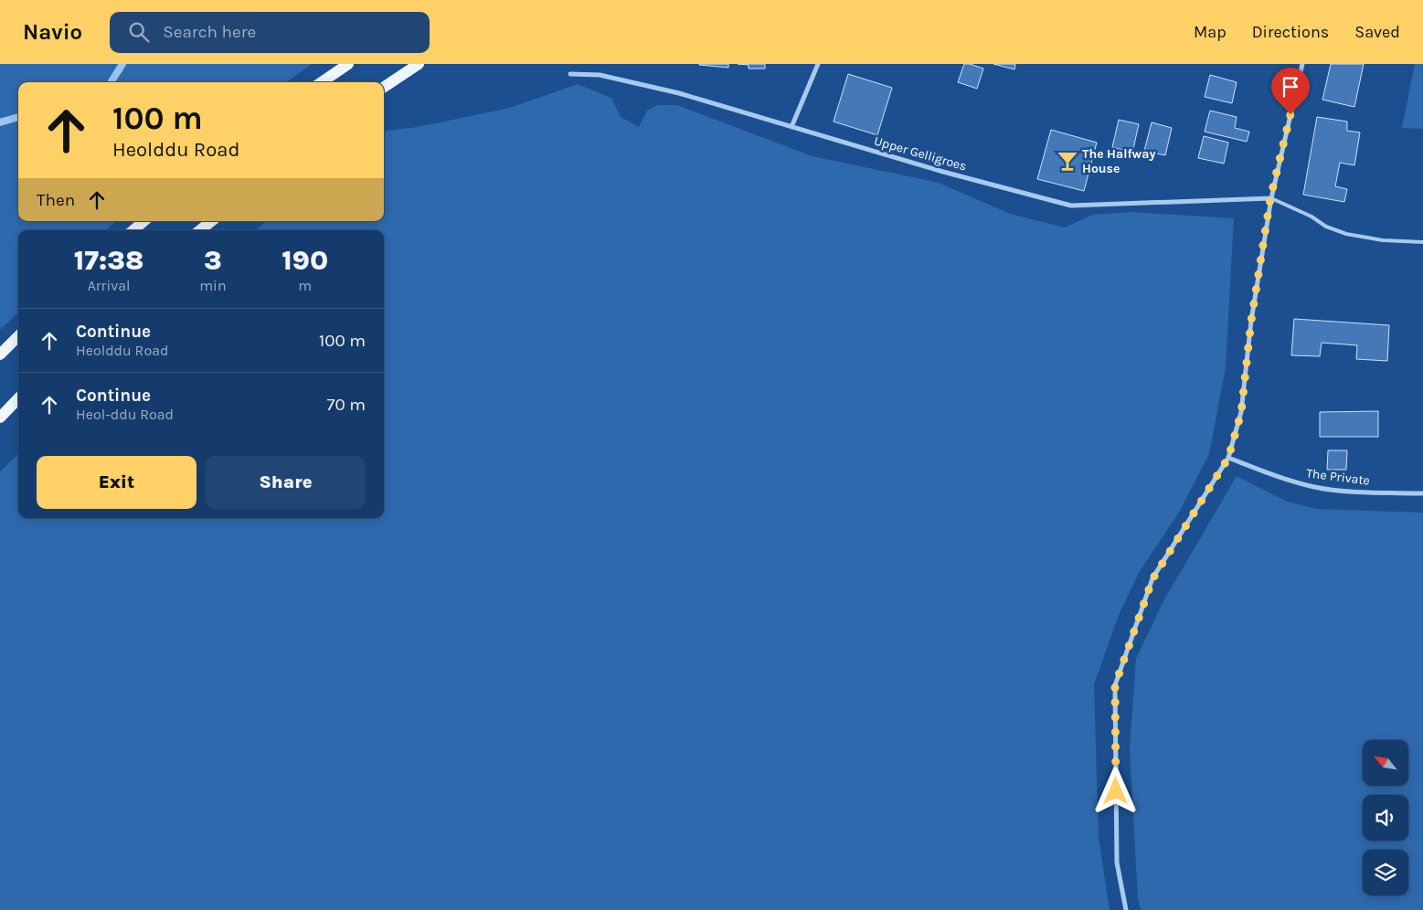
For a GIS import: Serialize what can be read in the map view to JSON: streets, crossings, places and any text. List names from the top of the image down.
{
  "streets": {
    "street": ["Upper Gelligroes", "The Private"]
  },
  "places": {
    "bar": ["The Halfway House"]
  },
  "north": "top left",
  "page": {
    "header": "Navio",
    "search": "Search here",
    "nav": ["Map", "Directions", "Saved"],
    "turn": ["100 m", "Heolddu Road"],
    "then": "Then",
    "eta": [
      "17:38",
      "Arrival",
      "3",
      "min",
      "190",
      "m"
    ],
    "list": [
      {
        "name": "Continue",
        "note": "Heolddu Road",
        "value": "100 m"
      },
      {
        "name": "Continue",
        "note": "Heol-ddu Road",
        "value": "70 m"
      }
    ],
    "buttons": ["Exit", "Share"]
  }
}
